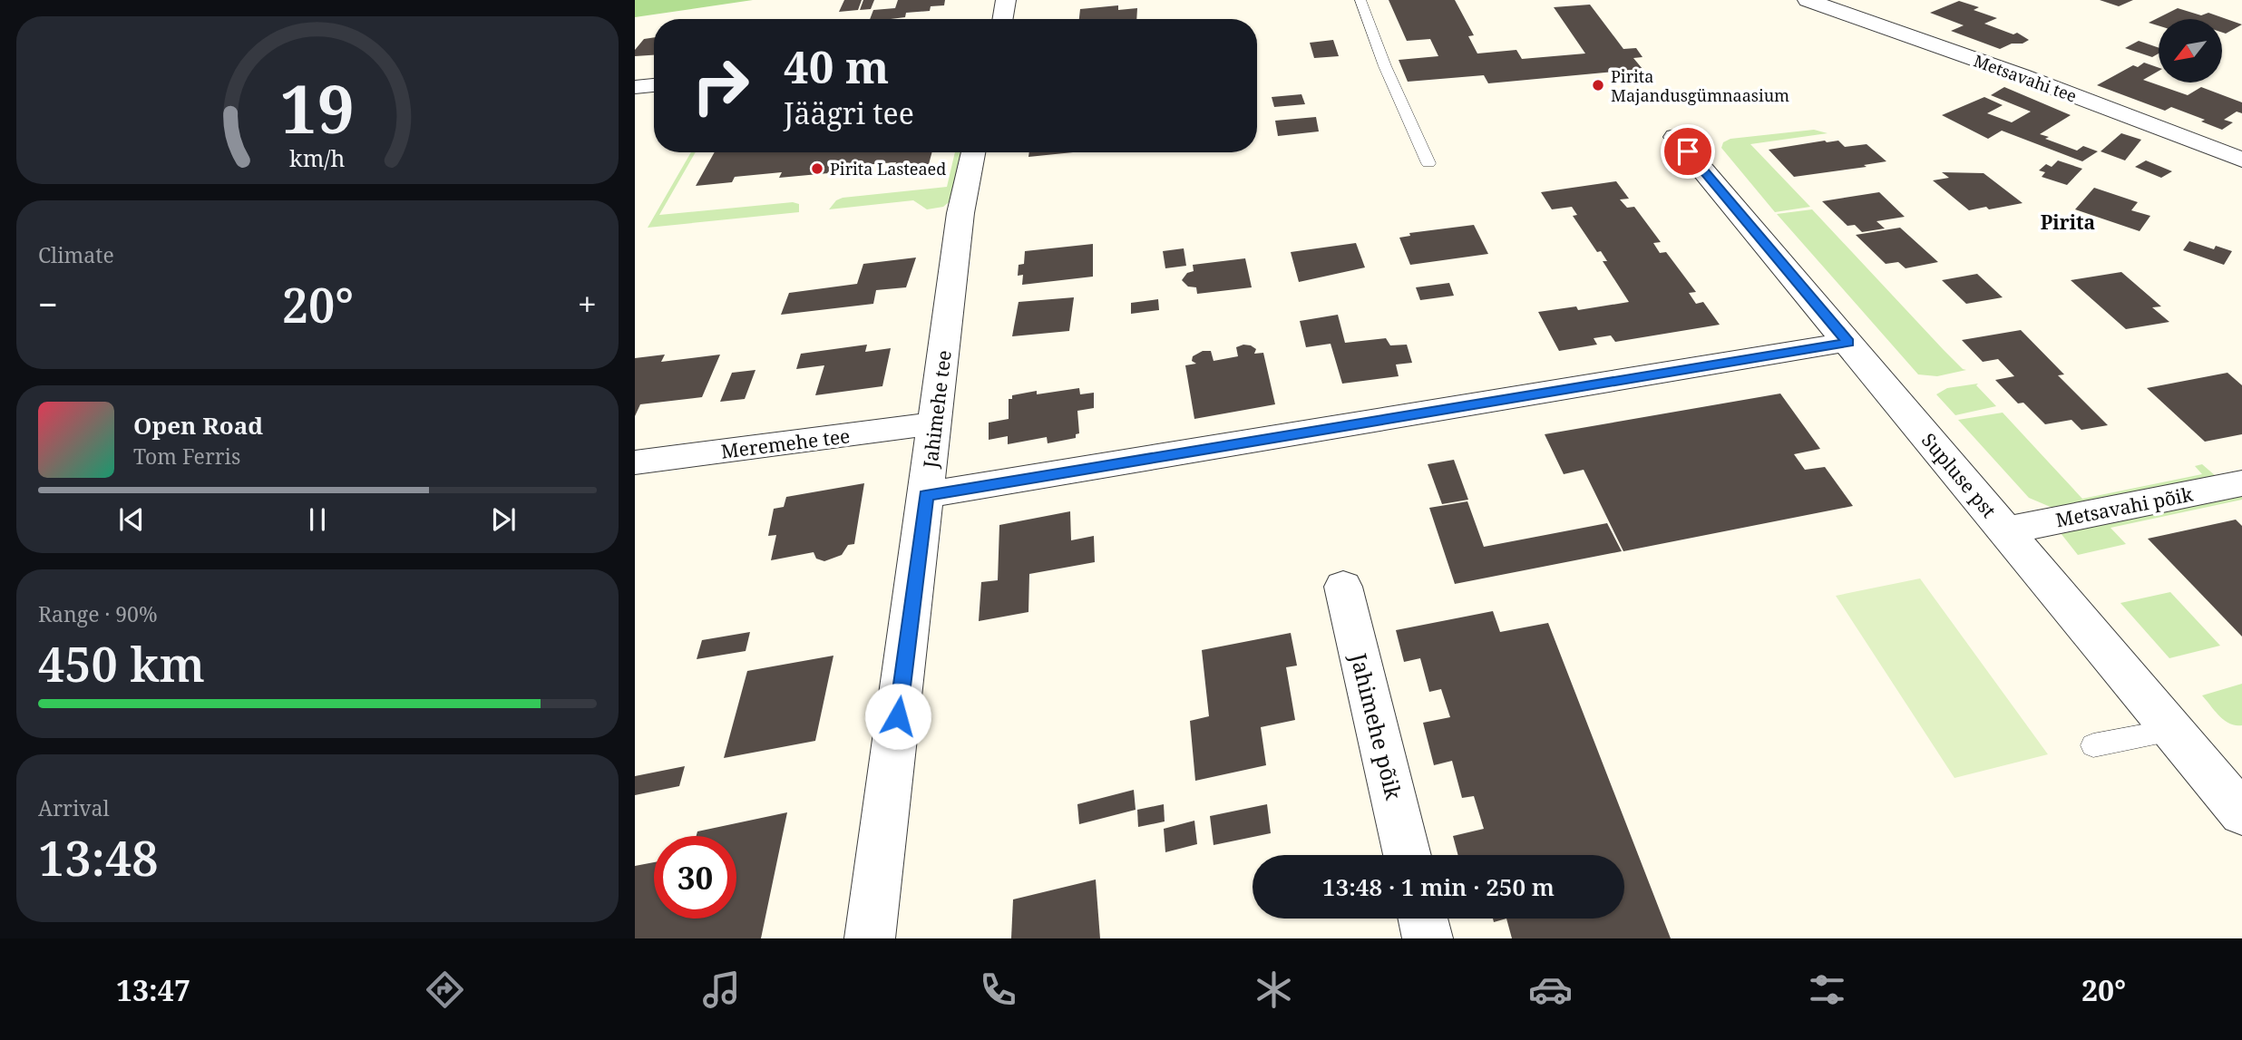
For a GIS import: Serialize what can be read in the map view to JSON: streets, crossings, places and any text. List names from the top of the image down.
{
  "streets": {
    "street": [
      "Metsavahi tee",
      "Jahimehe tee",
      "Meremehe tee",
      "Supluse pst",
      "Metsavahi põik",
      "Jahimehe põik"
    ]
  },
  "crossings": [
    ["Jahimehe tee", "Meremehe tee"],
    ["Supluse pst", "Metsavahi põik"]
  ],
  "districts": ["Pirita"],
  "places": ["Pirita Majandusgümnaasium", "Pirita Lasteaed"],
  "north": "bottom left",
  "page": {
    "turn": ["40 m", "Jäägri tee"],
    "tile": [
      "Climate",
      ["Range · 90%", "450 km"],
      ["Arrival", "13:48"]
    ],
    "heat": ["−", "20°", "+"],
    "song": ["Open Road", "Tom Ferris"],
    "limit": "30",
    "trip": "13:48 · 1 min · 250 m",
    "tabs": ["13:47", "20°"],
    "gauge": ["19", "km/h"]
  }
}
